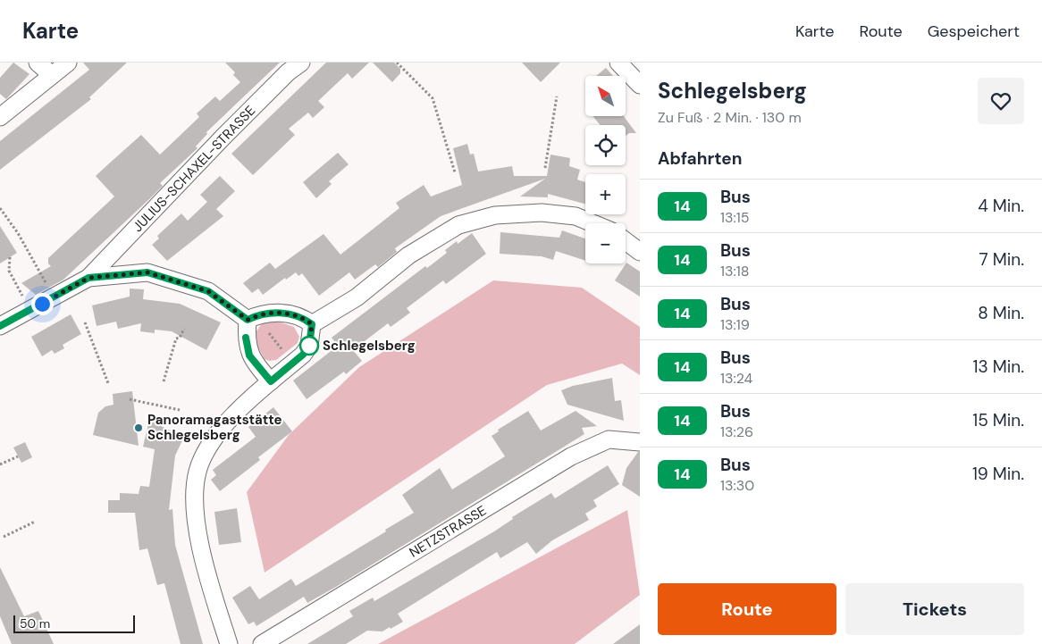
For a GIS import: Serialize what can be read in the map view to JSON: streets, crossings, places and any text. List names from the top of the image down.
{
  "streets": {
    "street": ["JULIUS-SCHAXEL-STRASSE", "NETZSTRASSE"]
  },
  "places": ["Schlegelsberg", "Panoramagaststätte Schlegelsberg"],
  "lines": ["bus line 14"],
  "scale_bar": "50 m",
  "north": "top left",
  "page": {
    "header": "Karte",
    "nav": ["Karte", "Route", "Gespeichert"],
    "heading": [
      ["Schlegelsberg", "Zu Fuß · 2 Min. · 130 m"],
      "Abfahrten"
    ],
    "map_buttons": ["+", "−"],
    "list": [
      {
        "mark": "14",
        "name": "Bus",
        "note": "13:15",
        "value": "4 Min."
      },
      {
        "mark": "14",
        "name": "Bus",
        "note": "13:18",
        "value": "7 Min."
      },
      {
        "mark": "14",
        "name": "Bus",
        "note": "13:19",
        "value": "8 Min."
      },
      {
        "mark": "14",
        "name": "Bus",
        "note": "13:24",
        "value": "13 Min."
      },
      {
        "mark": "14",
        "name": "Bus",
        "note": "13:26",
        "value": "15 Min."
      },
      {
        "mark": "14",
        "name": "Bus",
        "note": "13:30",
        "value": "19 Min."
      }
    ],
    "buttons": ["Route", "Tickets"],
    "scale": "50 m"
  }
}
